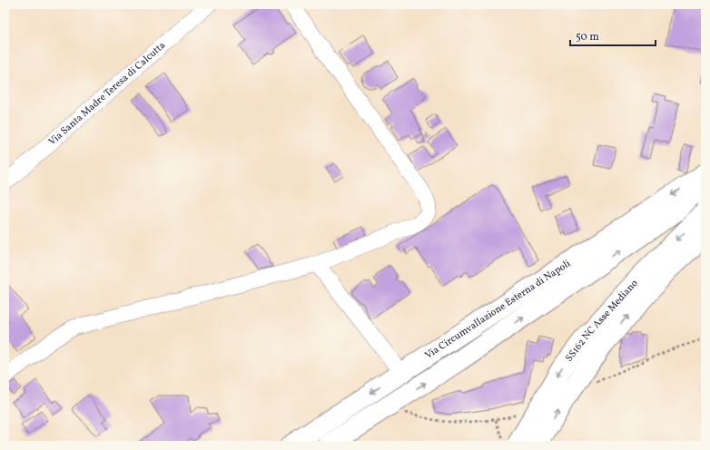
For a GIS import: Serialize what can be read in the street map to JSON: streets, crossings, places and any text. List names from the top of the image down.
{
  "streets": {
    "main road": ["Via Circumvallazione Esterna di Napoli", "SS162 NC Asse Mediano"],
    "street": ["Via Santa Madre Teresa di Calcutta"]
  },
  "scale_bar": "50 m"
}
